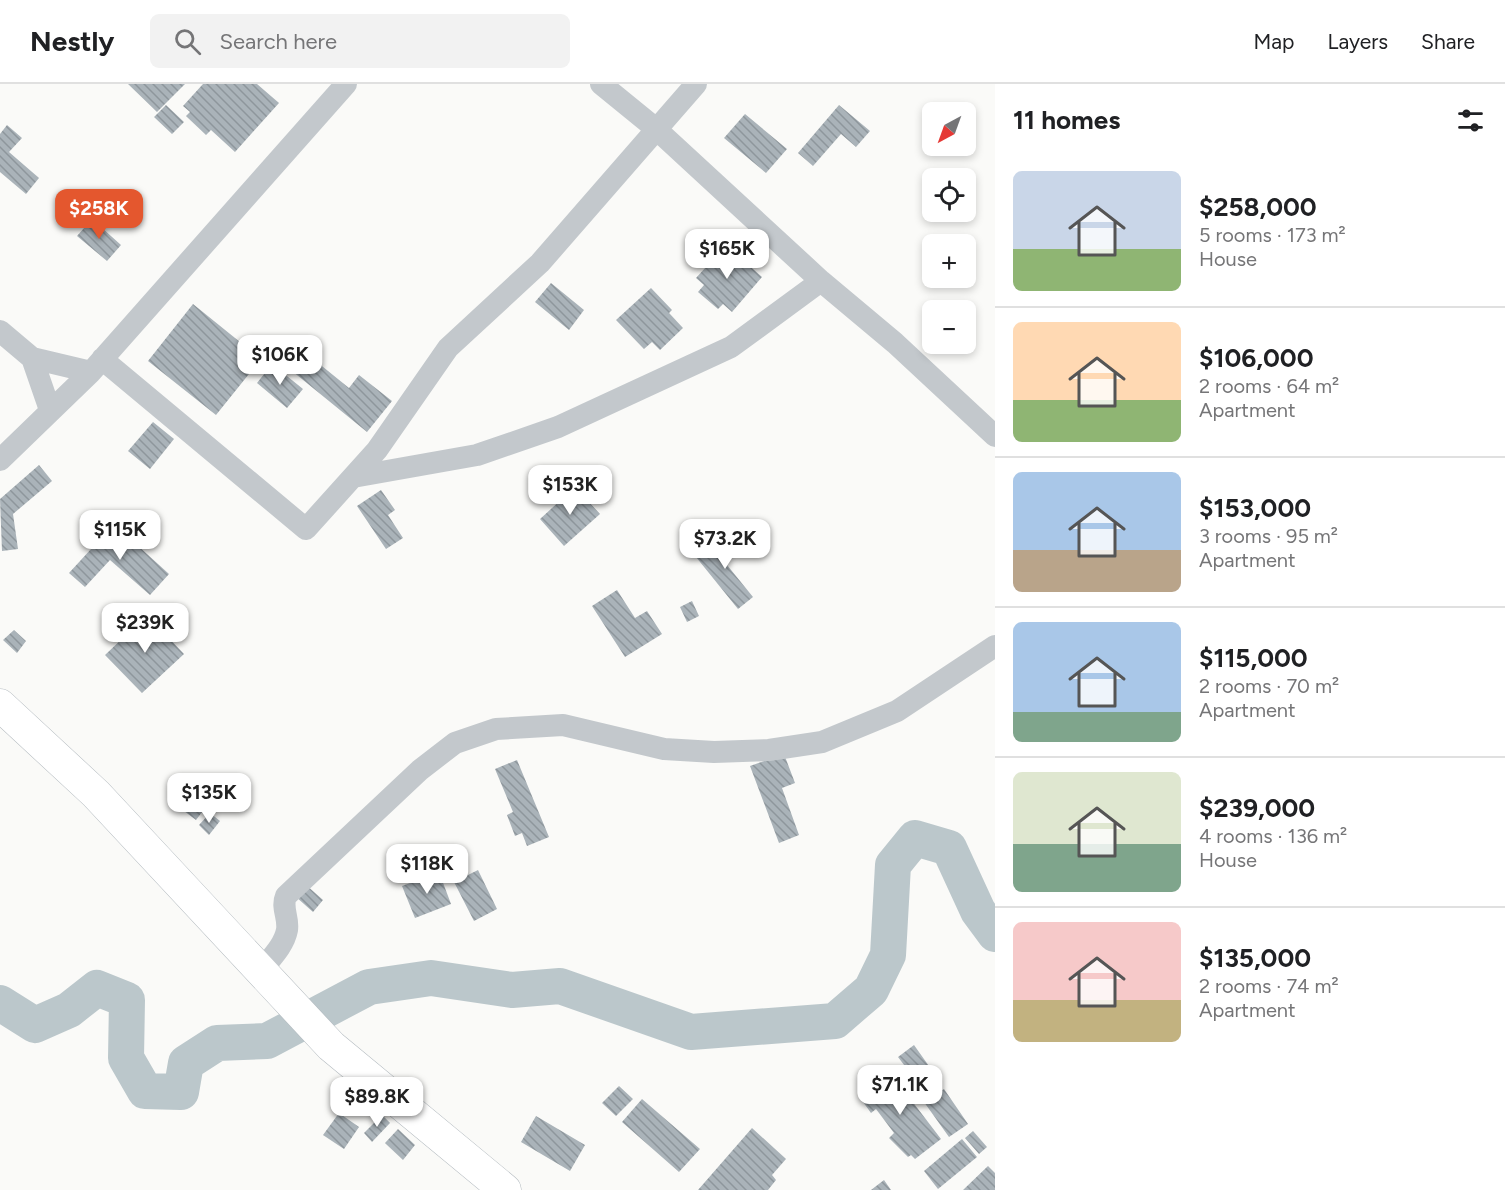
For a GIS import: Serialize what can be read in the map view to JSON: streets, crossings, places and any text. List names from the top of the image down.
{
  "north": "bottom left",
  "page": {
    "header": "Nestly",
    "search": "Search here",
    "nav": ["Map", "Layers", "Share"],
    "heading": "11 homes",
    "map_buttons": ["+", "−"],
    "list": [
      {
        "name": "$258,000",
        "note": "5 rooms · 173 m² · House"
      },
      {
        "name": "$106,000",
        "note": "2 rooms · 64 m² · Apartment"
      },
      {
        "name": "$153,000",
        "note": "3 rooms · 95 m² · Apartment"
      },
      {
        "name": "$115,000",
        "note": "2 rooms · 70 m² · Apartment"
      },
      {
        "name": "$239,000",
        "note": "4 rooms · 136 m² · House"
      },
      {
        "name": "$135,000",
        "note": "2 rooms · 74 m² · Apartment"
      }
    ],
    "price": [
      "$258K",
      "$165K",
      "$106K",
      "$153K",
      "$115K",
      "$73.2K",
      "$239K",
      "$135K",
      "$118K",
      "$71.1K",
      "$89.8K"
    ]
  }
}
